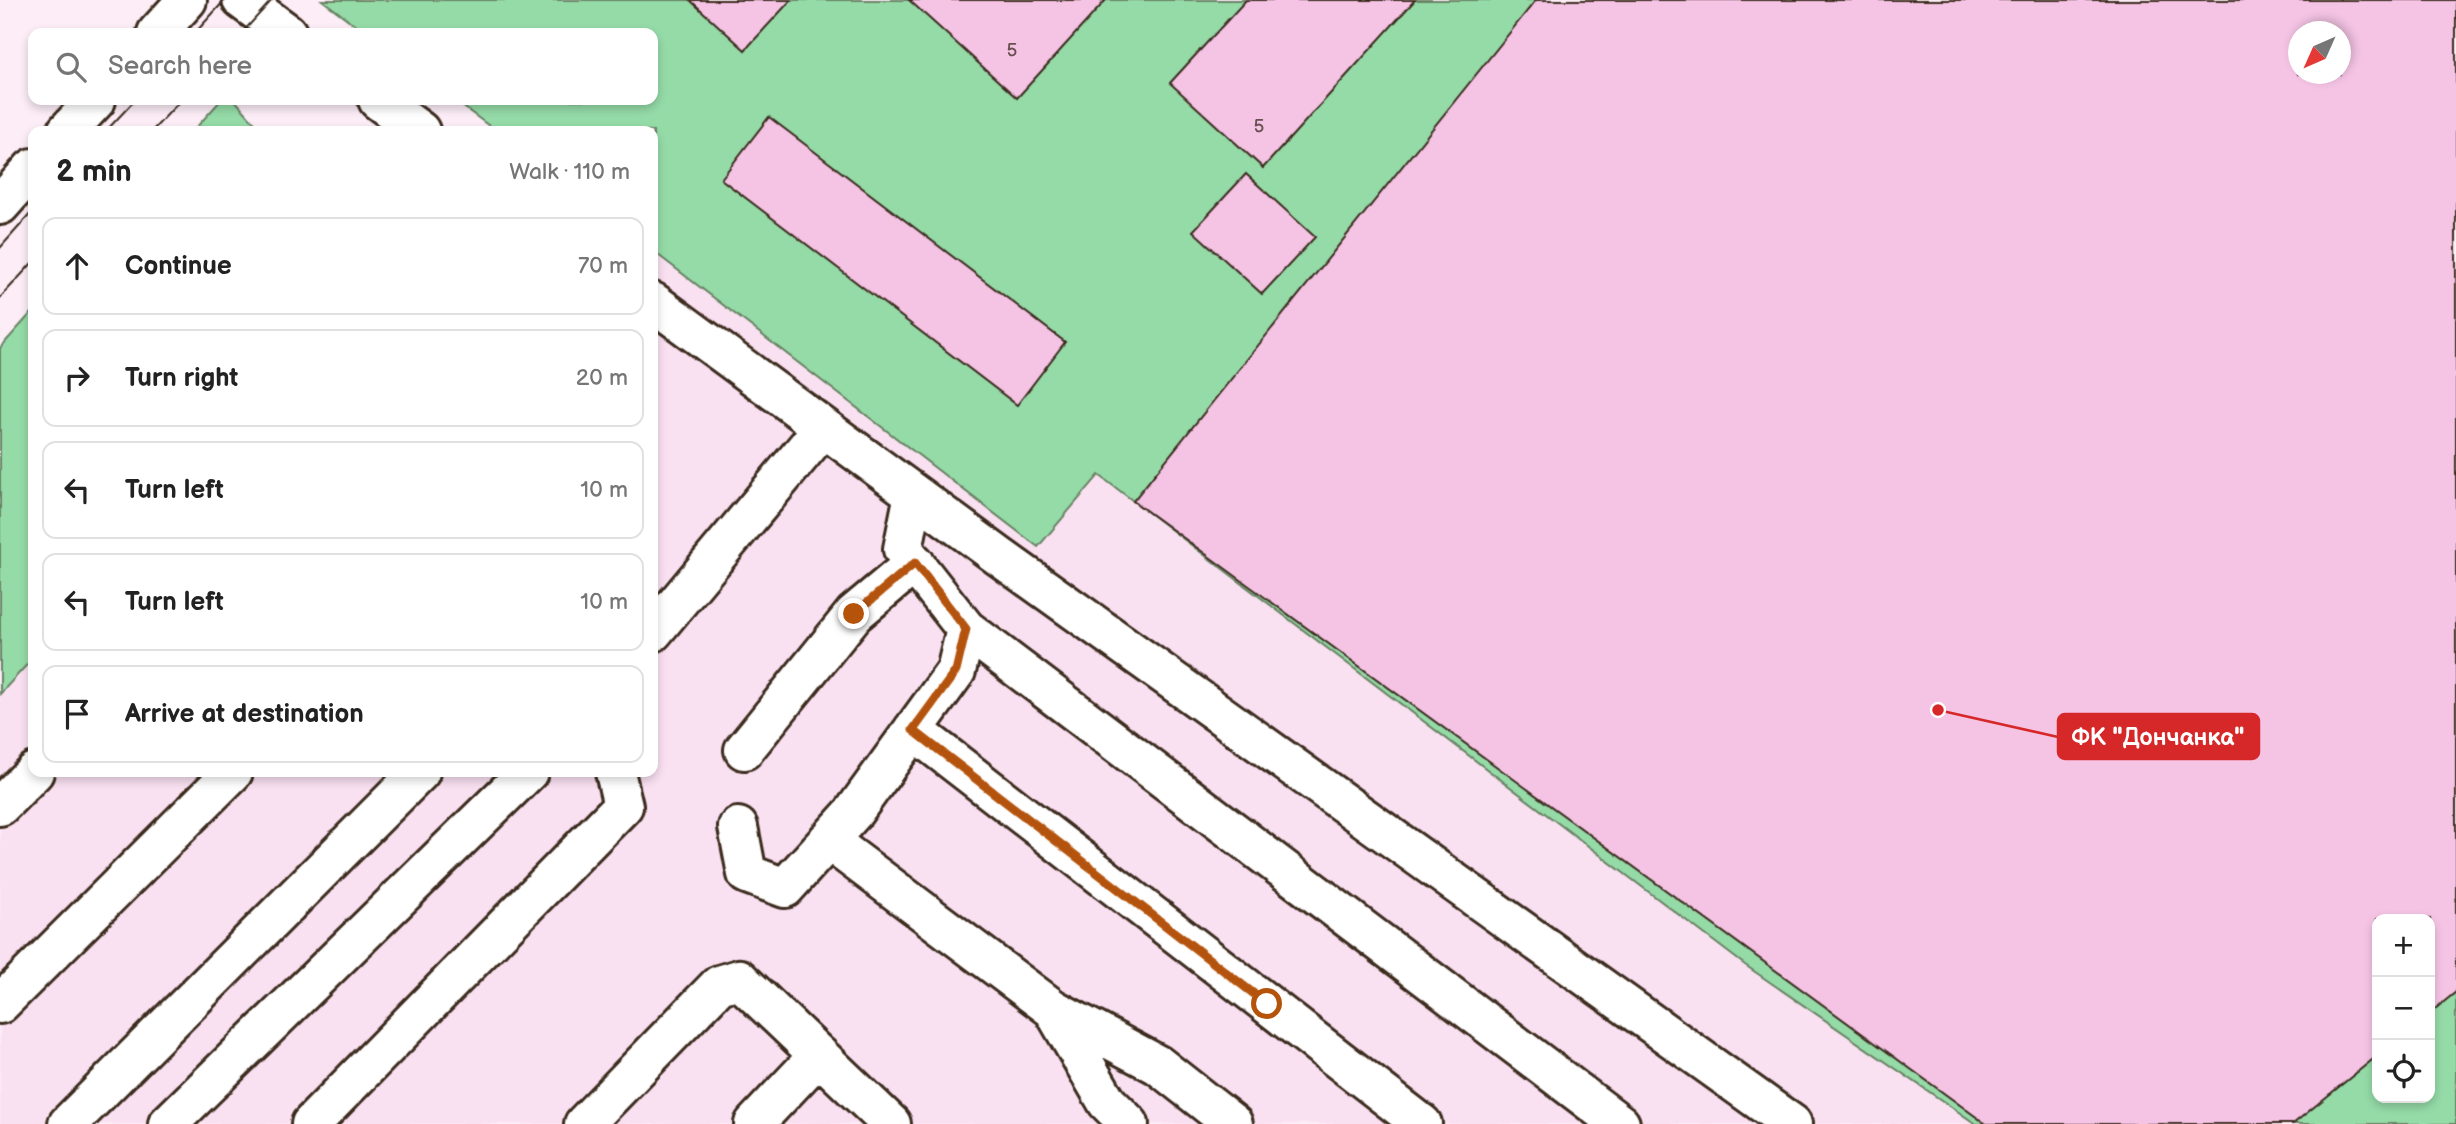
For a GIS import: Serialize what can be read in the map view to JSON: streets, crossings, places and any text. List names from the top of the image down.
{
  "places": ["ФК \"Дончанка\""],
  "house_numbers": ["5", "5"],
  "north": "bottom left",
  "page": {
    "search": "Search here",
    "heading": ["2 min", "Walk · 110 m"],
    "list": [
      ["Continue", "70 m"],
      ["Turn right", "20 m"],
      ["Turn left", "10 m"],
      ["Turn left", "10 m"],
      "Arrive at destination"
    ],
    "map_buttons": ["+", "−"]
  }
}
